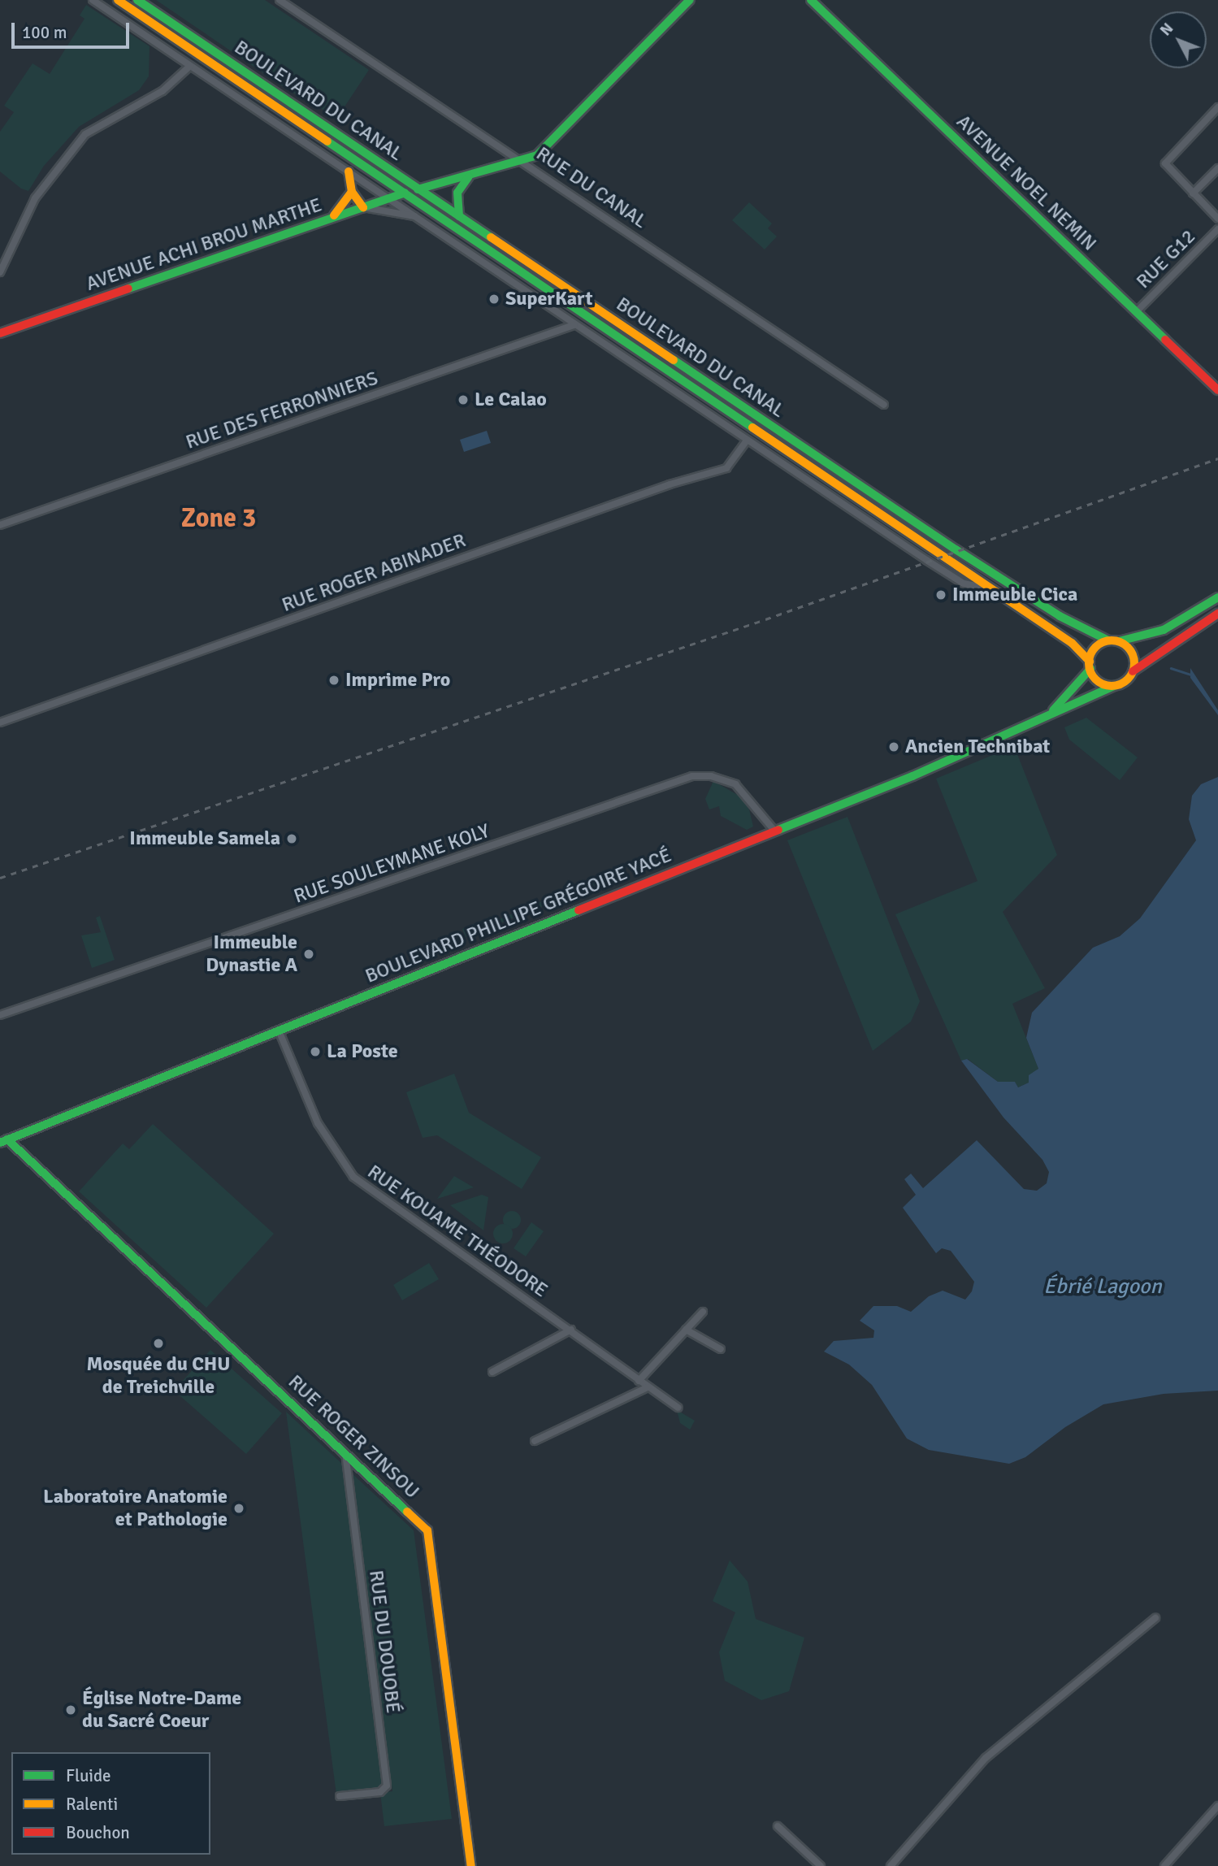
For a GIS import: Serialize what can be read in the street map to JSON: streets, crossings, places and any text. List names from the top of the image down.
{
  "streets": {
    "main road": [
      "BOULEVARD DU CANAL",
      "AVENUE NOEL NEMIN",
      "AVENUE ACHI BROU MARTHE",
      "BOULEVARD PHILLIPE GRÉGOIRE YACÉ",
      "RUE ROGER ZINSOU"
    ],
    "street": [
      "RUE DU CANAL",
      "RUE G12",
      "RUE DES FERRONNIERS",
      "RUE ROGER ABINADER",
      "RUE SOULEYMANE KOLY",
      "RUE KOUAME THÉODORE",
      "RUE DU DOUOBÉ"
    ]
  },
  "crossings": [
    ["BOULEVARD DU CANAL", "AVENUE ACHI BROU MARTHE"],
    ["BOULEVARD DU CANAL", "RUE DES FERRONNIERS"],
    ["BOULEVARD DU CANAL", "RUE ROGER ABINADER"],
    ["BOULEVARD DU CANAL", "BOULEVARD PHILLIPE GRÉGOIRE YACÉ"],
    ["AVENUE NOEL NEMIN", "RUE G12"],
    ["RUE DU CANAL", "AVENUE ACHI BROU MARTHE"],
    ["RUE SOULEYMANE KOLY", "BOULEVARD PHILLIPE GRÉGOIRE YACÉ"],
    ["BOULEVARD PHILLIPE GRÉGOIRE YACÉ", "RUE KOUAME THÉODORE"],
    ["BOULEVARD PHILLIPE GRÉGOIRE YACÉ", "RUE ROGER ZINSOU"],
    ["RUE ROGER ZINSOU", "RUE DU DOUOBÉ"]
  ],
  "districts": ["Zone 3"],
  "water": ["Ébrié Lagoon"],
  "places": [
    "SuperKart",
    "Le Calao",
    "Immeuble Cica",
    "Imprime Pro",
    "Ancien Technibat",
    "Immeuble Samela",
    "Immeuble Dynastie A",
    "La Poste",
    "Mosquée du CHU de Treichville",
    "Laboratoire Anatomie et Pathologie",
    "Église Notre-Dame du Sacré Coeur"
  ],
  "legend": ["Fluide", "Ralenti", "Bouchon"],
  "scale_bar": "100 m",
  "north": "top left"
}
